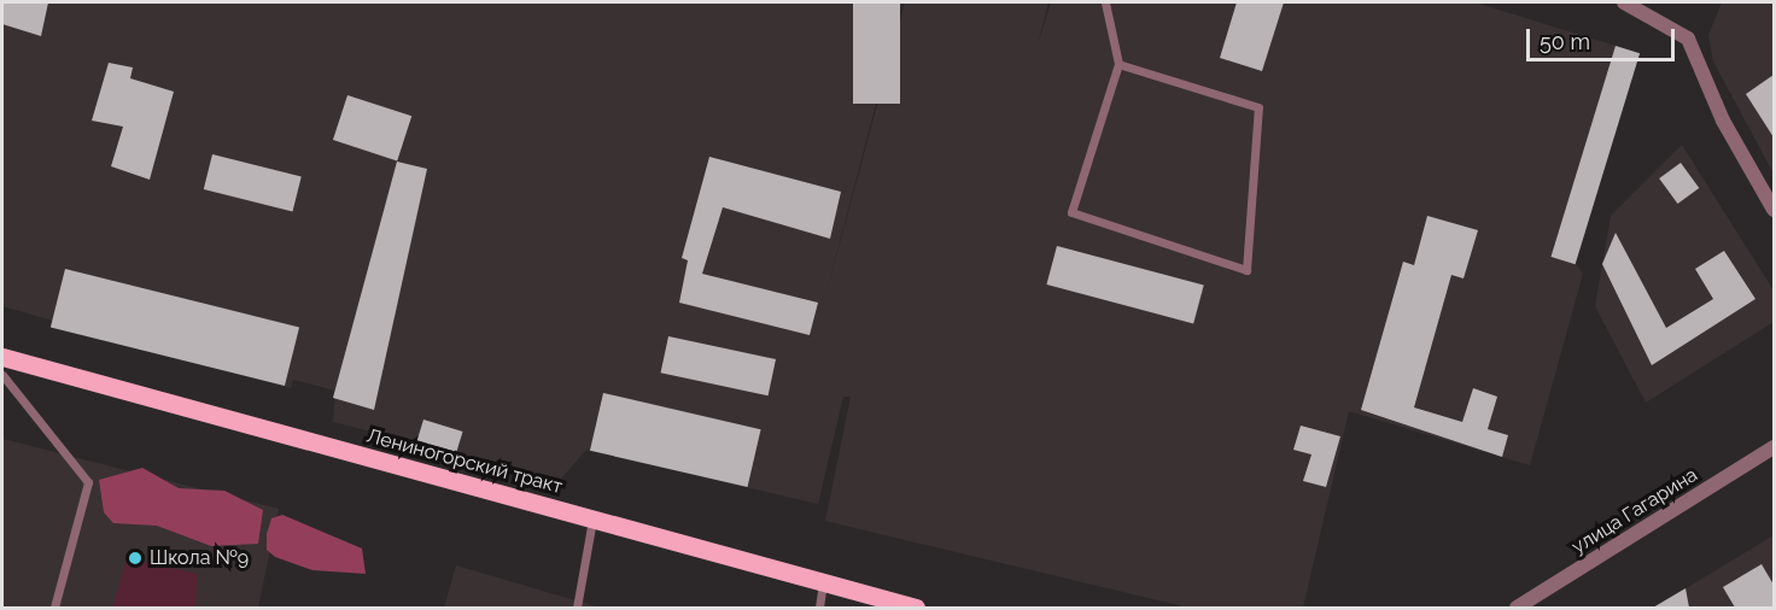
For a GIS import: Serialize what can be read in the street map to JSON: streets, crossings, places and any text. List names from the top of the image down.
{
  "streets": {
    "main road": ["Лениногорский тракт"],
    "street": ["улица Гагарина"]
  },
  "places": ["Школа №9"],
  "scale_bar": "50 m"
}
